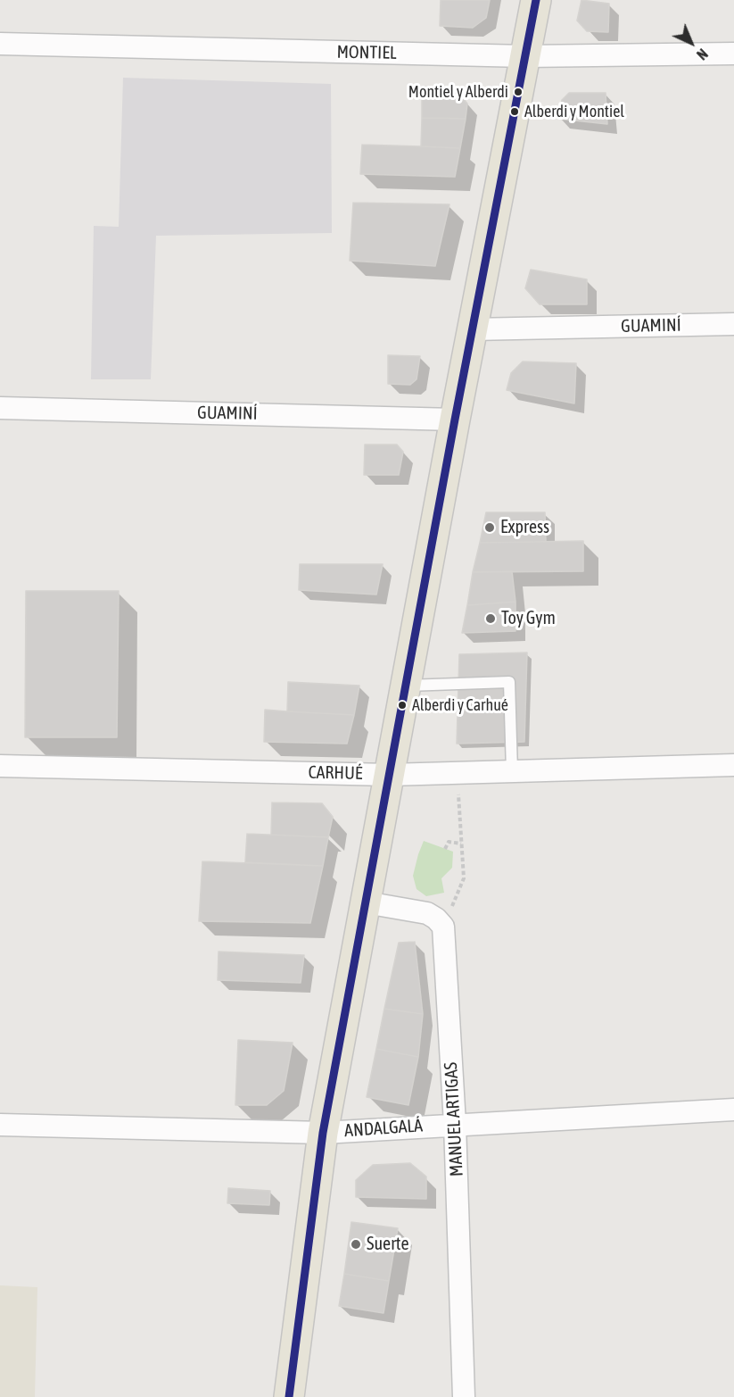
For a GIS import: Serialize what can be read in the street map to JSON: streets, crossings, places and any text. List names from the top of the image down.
{
  "streets": {
    "street": [
      "MONTIEL",
      "GUAMINÍ",
      "CARHUÉ",
      "MANUEL ARTIGAS",
      "ANDALGALÁ"
    ]
  },
  "crossings": [
    ["MANUEL ARTIGAS", "ANDALGALÁ"]
  ],
  "places": [
    "Montiel y Alberdi",
    "Alberdi y Montiel",
    "Express",
    "Toy Gym",
    "Alberdi y Carhué",
    "Suerte"
  ],
  "north": "bottom right"
}
